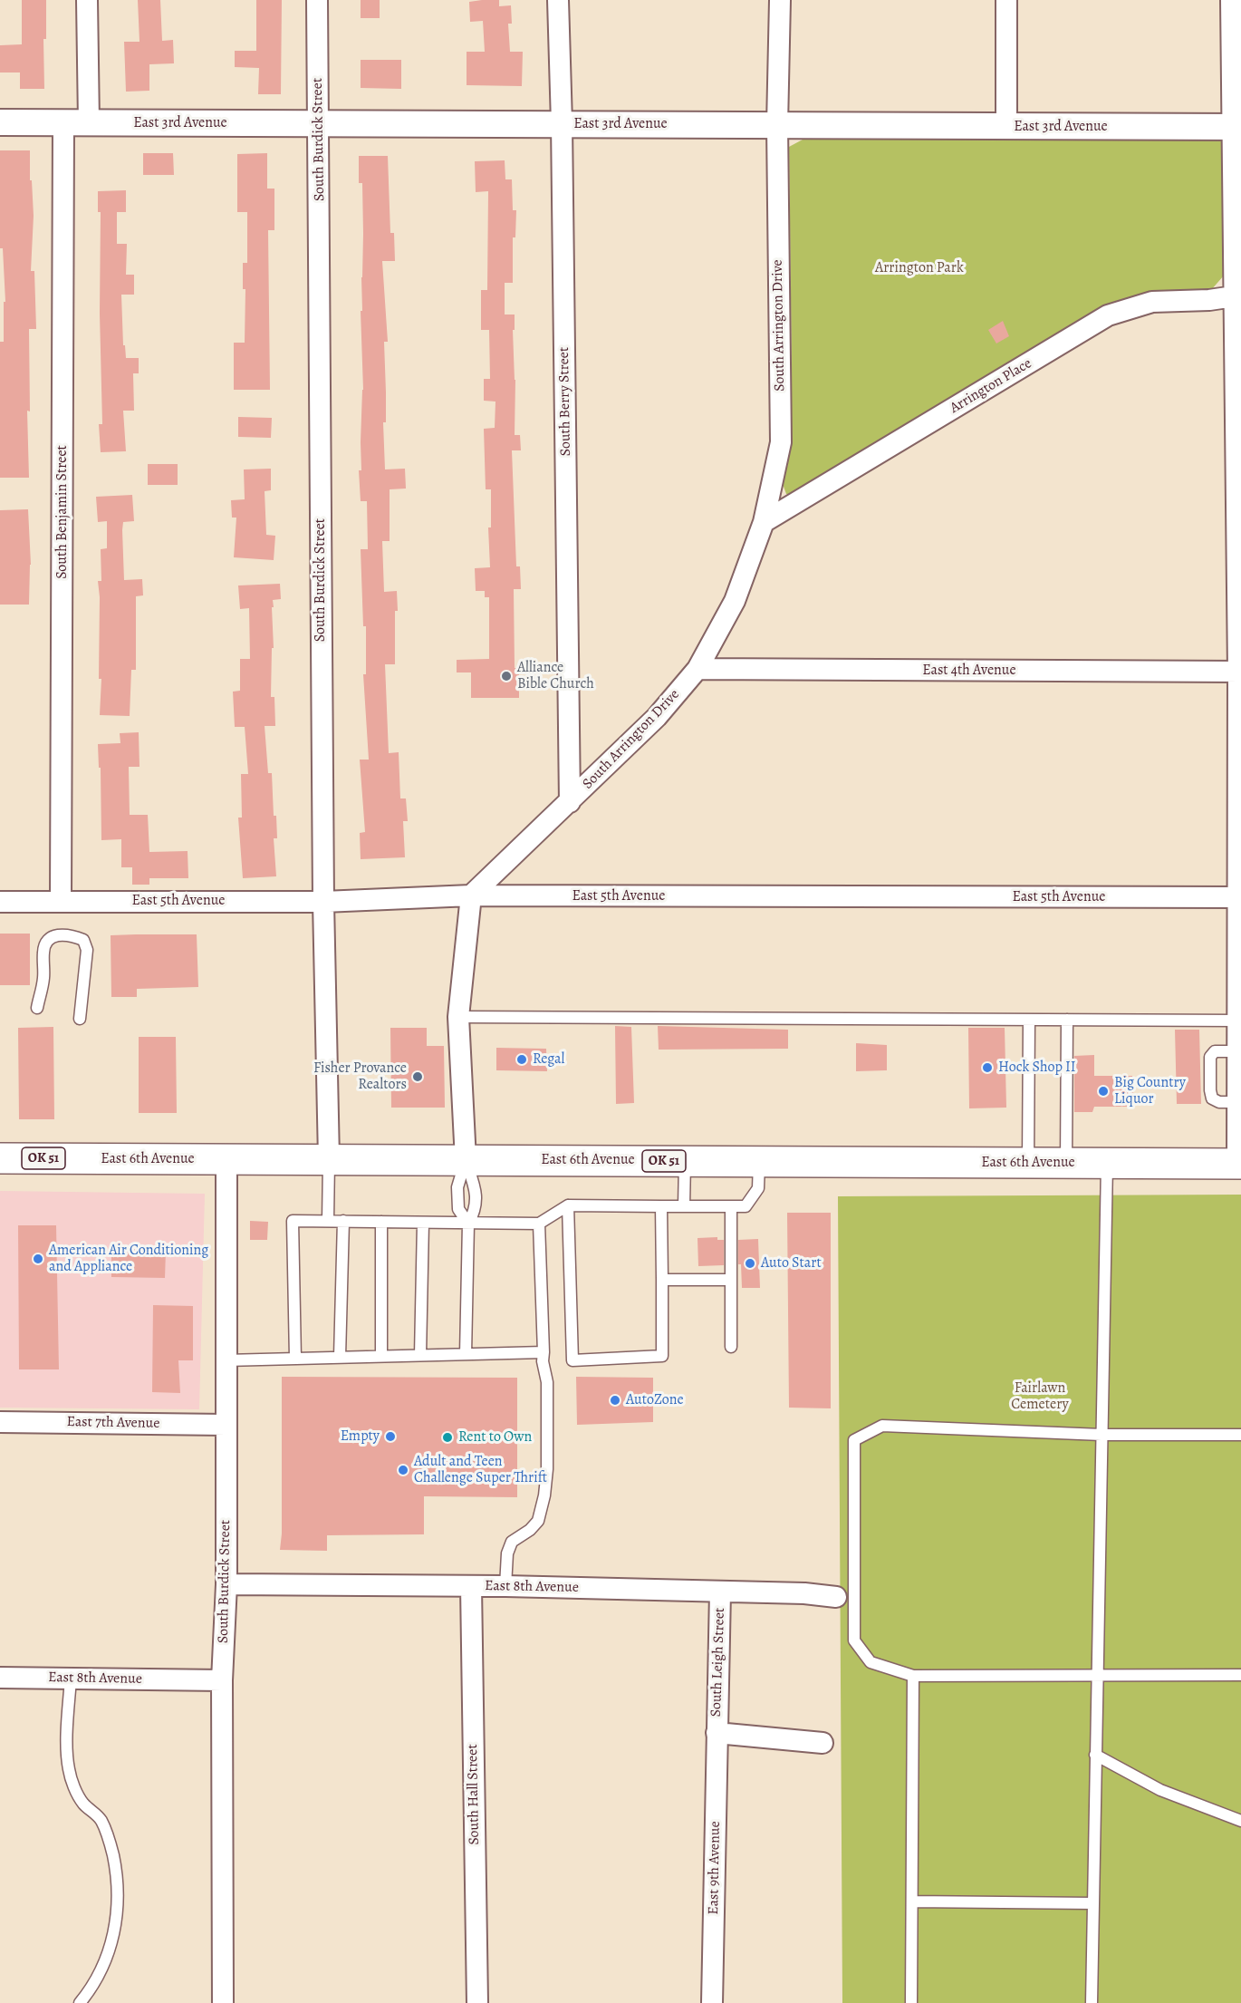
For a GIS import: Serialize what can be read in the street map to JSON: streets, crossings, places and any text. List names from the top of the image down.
{
  "streets": {
    "main road": ["OK 51", "East 6th Avenue"],
    "street": [
      "East 3rd Avenue",
      "South Burdick Street",
      "South Arrington Drive",
      "Arrington Place",
      "South Berry Street",
      "South Benjamin Street",
      "East 4th Avenue",
      "East 5th Avenue",
      "East 7th Avenue",
      "East 8th Avenue",
      "South Leigh Street",
      "South Hall Street",
      "East 9th Avenue"
    ]
  },
  "crossings": [
    ["East 3rd Avenue", "South Burdick Street"],
    ["East 3rd Avenue", "South Arrington Drive"],
    ["East 3rd Avenue", "South Berry Street"],
    ["East 3rd Avenue", "South Benjamin Street"],
    ["South Burdick Street", "East 5th Avenue"],
    ["South Burdick Street", "East 6th Avenue"],
    ["South Burdick Street", "East 7th Avenue"],
    ["South Burdick Street", "East 8th Avenue"],
    ["South Arrington Drive", "Arrington Place"],
    ["South Arrington Drive", "South Berry Street"],
    ["South Arrington Drive", "East 4th Avenue"],
    ["South Arrington Drive", "East 5th Avenue"],
    ["South Benjamin Street", "East 5th Avenue"],
    ["East 8th Avenue", "South Leigh Street"],
    ["East 8th Avenue", "South Hall Street"],
    ["South Leigh Street", "East 9th Avenue"]
  ],
  "parks": ["Arrington Park", "Fairlawn Cemetery"],
  "places": [
    "Alliance Bible Church",
    "Regal",
    "Hock Shop II",
    "Fisher Provance Realtors",
    "Big Country Liquor",
    "American Air Conditioning and Appliance",
    "Auto Start",
    "AutoZone",
    "Empty",
    "Rent to Own",
    "Adult and Teen Challenge Super Thrift"
  ]
}
